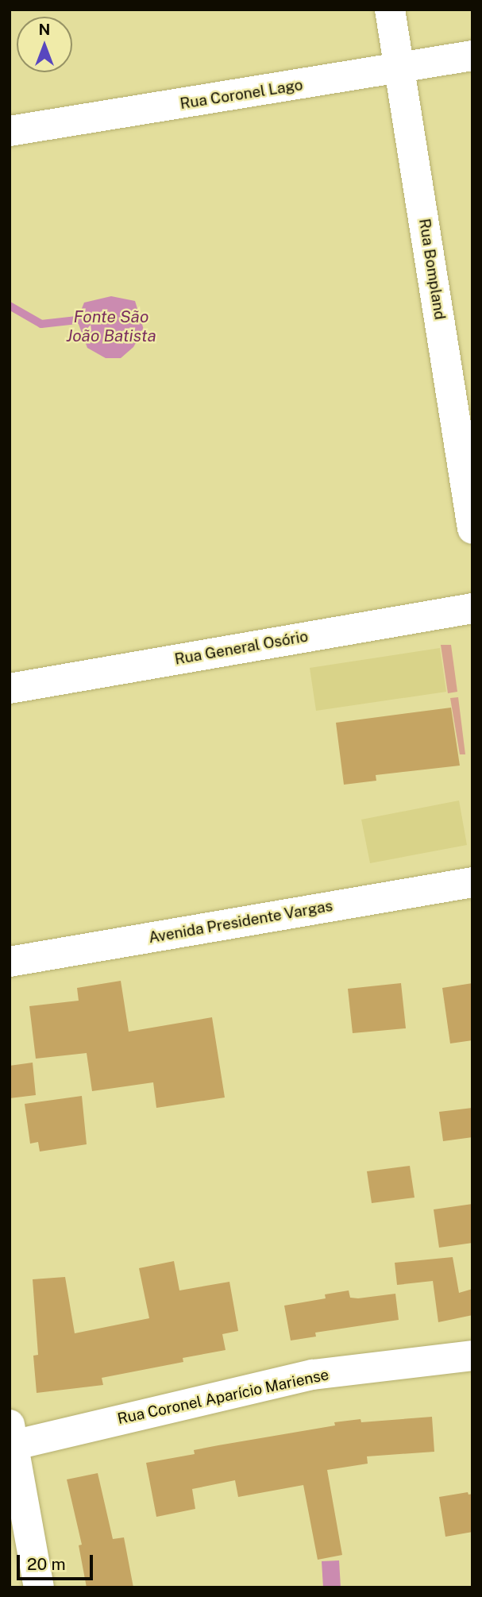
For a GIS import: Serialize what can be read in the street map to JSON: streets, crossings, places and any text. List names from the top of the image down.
{
  "streets": {
    "street": [
      "Rua Coronel Lago",
      "Rua Bompland",
      "Rua General Osório",
      "Avenida Presidente Vargas",
      "Rua Coronel Aparício Mariense"
    ]
  },
  "crossings": [
    ["Rua Coronel Lago", "Rua Bompland"]
  ],
  "water": ["Fonte São João Batista"],
  "scale_bar": "20 m",
  "north": "top"
}
